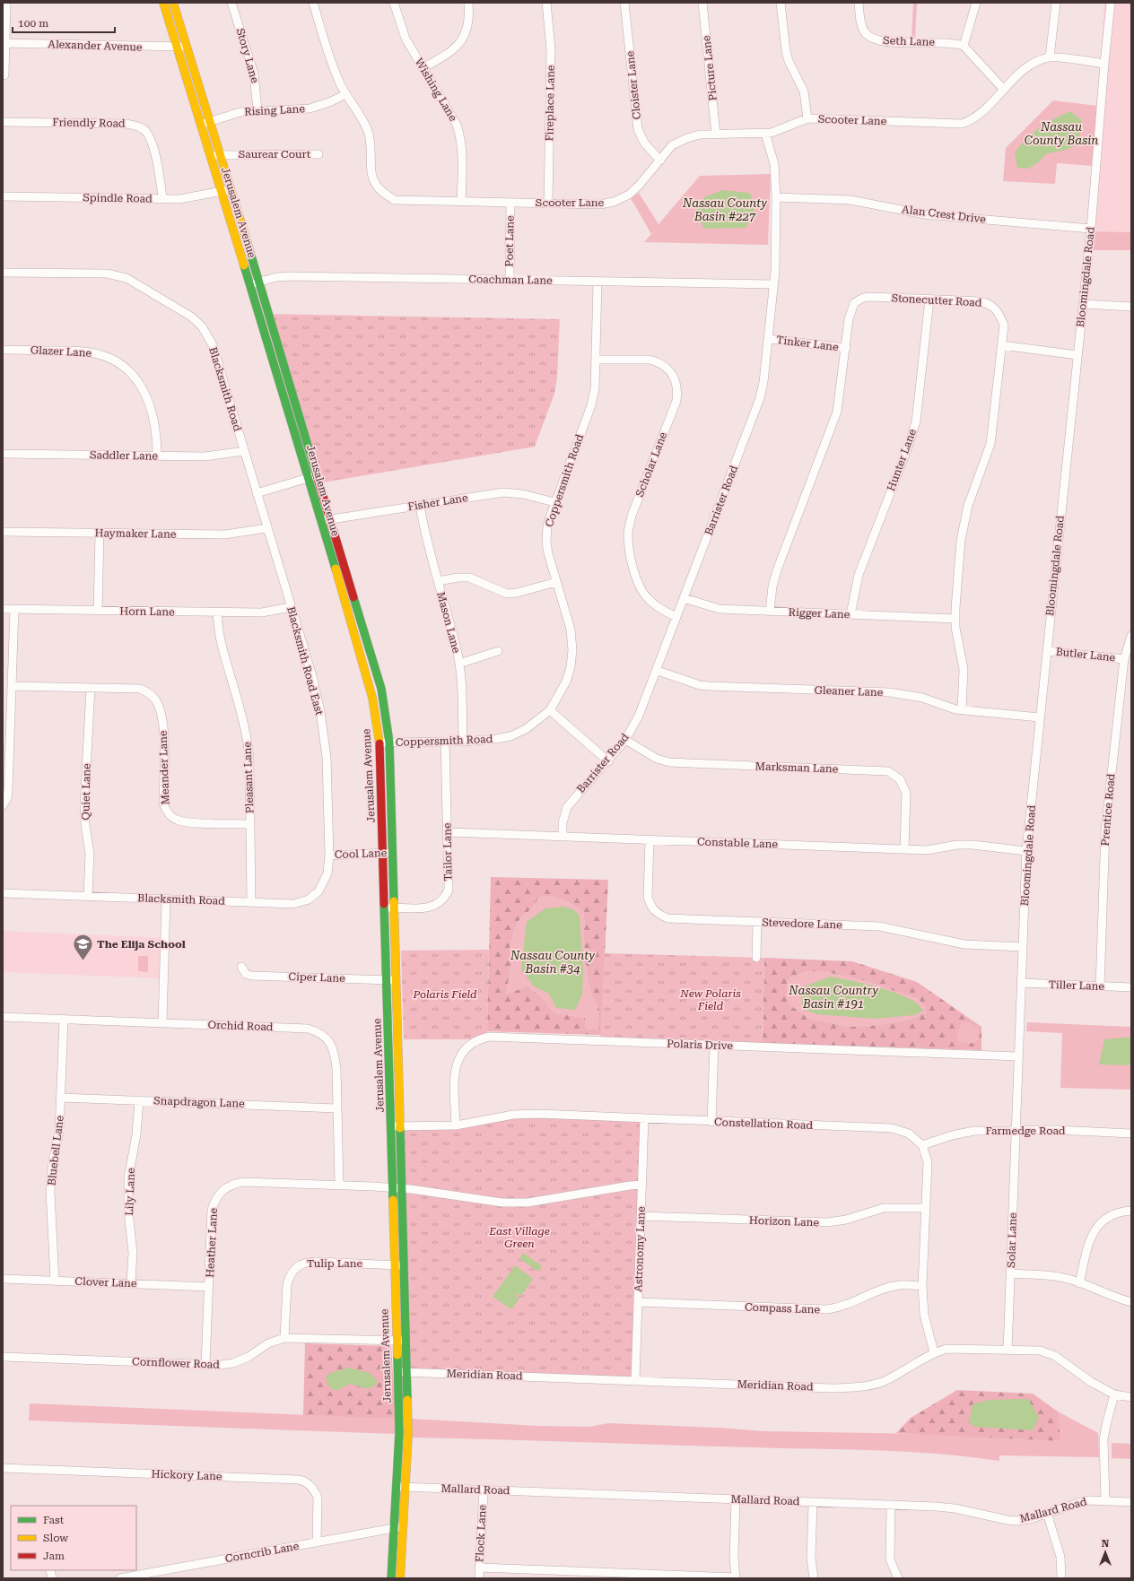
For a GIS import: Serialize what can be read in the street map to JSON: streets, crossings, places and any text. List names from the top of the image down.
{
  "streets": {
    "main road": ["Jerusalem Avenue"],
    "street": [
      "Seth Lane",
      "Alexander Avenue",
      "Story Lane",
      "Picture Lane",
      "Cloister Lane",
      "Wishing Lane",
      "Fireplace Lane",
      "Rising Lane",
      "Scooter Lane",
      "Friendly Road",
      "Saurear Court",
      "Spindle Road",
      "Alan Crest Drive",
      "Poet Lane",
      "Bloomingdale Road",
      "Coachman Lane",
      "Stonecutter Road",
      "Tinker Lane",
      "Glazer Lane",
      "Blacksmith Road",
      "Saddler Lane",
      "Hunter Lane",
      "Scholar Lane",
      "Coppersmith Road",
      "Barrister Road",
      "Fisher Lane",
      "Haymaker Lane",
      "Horn Lane",
      "Rigger Lane",
      "Mason Lane",
      "Butler Lane",
      "Blacksmith Road East",
      "Gleaner Lane",
      "Meander Lane",
      "Marksman Lane",
      "Pleasant Lane",
      "Quiet Lane",
      "Prentice Road",
      "Constable Lane",
      "Tailor Lane",
      "Cool Lane",
      "Stevedore Lane",
      "Ciper Lane",
      "Tiller Lane",
      "Orchid Road",
      "Polaris Drive",
      "Snapdragon Lane",
      "Constellation Road",
      "Farmedge Road",
      "Bluebell Lane",
      "Lily Lane",
      "Horizon Lane",
      "Solar Lane",
      "Heather Lane",
      "Astronomy Lane",
      "Tulip Lane",
      "Clover Lane",
      "Compass Lane",
      "Cornflower Road",
      "Meridian Road",
      "Hickory Lane",
      "Mallard Road",
      "Flock Lane",
      "Corncrib Lane"
    ]
  },
  "crossings": [
    ["Alexander Avenue", "Jerusalem Avenue"],
    ["Story Lane", "Rising Lane"],
    ["Picture Lane", "Scooter Lane"],
    ["Cloister Lane", "Scooter Lane"],
    ["Wishing Lane", "Scooter Lane"],
    ["Fireplace Lane", "Scooter Lane"],
    ["Rising Lane", "Scooter Lane"],
    ["Rising Lane", "Jerusalem Avenue"],
    ["Scooter Lane", "Poet Lane"],
    ["Scooter Lane", "Bloomingdale Road"],
    ["Scooter Lane", "Barrister Road"],
    ["Friendly Road", "Spindle Road"],
    ["Saurear Court", "Jerusalem Avenue"],
    ["Spindle Road", "Jerusalem Avenue"],
    ["Jerusalem Avenue", "Coachman Lane"],
    ["Jerusalem Avenue", "Coppersmith Road"],
    ["Jerusalem Avenue", "Fisher Lane"],
    ["Jerusalem Avenue", "Tailor Lane"],
    ["Jerusalem Avenue", "Cool Lane"],
    ["Jerusalem Avenue", "Ciper Lane"],
    ["Jerusalem Avenue", "Constellation Road"],
    ["Jerusalem Avenue", "Heather Lane"],
    ["Jerusalem Avenue", "Tulip Lane"],
    ["Jerusalem Avenue", "Cornflower Road"],
    ["Jerusalem Avenue", "Meridian Road"],
    ["Jerusalem Avenue", "Mallard Road"],
    ["Jerusalem Avenue", "Corncrib Lane"],
    ["Alan Crest Drive", "Bloomingdale Road"],
    ["Alan Crest Drive", "Barrister Road"],
    ["Poet Lane", "Coachman Lane"],
    ["Bloomingdale Road", "Butler Lane"],
    ["Bloomingdale Road", "Gleaner Lane"],
    ["Bloomingdale Road", "Constable Lane"],
    ["Bloomingdale Road", "Stevedore Lane"],
    ["Bloomingdale Road", "Tiller Lane"],
    ["Bloomingdale Road", "Polaris Drive"],
    ["Bloomingdale Road", "Farmedge Road"],
    ["Bloomingdale Road", "Solar Lane"],
    ["Coachman Lane", "Coppersmith Road"],
    ["Coachman Lane", "Barrister Road"],
    ["Stonecutter Road", "Tinker Lane"],
    ["Stonecutter Road", "Hunter Lane"],
    ["Stonecutter Road", "Rigger Lane"],
    ["Stonecutter Road", "Gleaner Lane"],
    ["Tinker Lane", "Barrister Road"],
    ["Glazer Lane", "Saddler Lane"],
    ["Blacksmith Road", "Saddler Lane"],
    ["Blacksmith Road", "Blacksmith Road East"],
    ["Blacksmith Road", "Pleasant Lane"],
    ["Blacksmith Road", "Quiet Lane"],
    ["Blacksmith Road", "Cool Lane"],
    ["Hunter Lane", "Rigger Lane"],
    ["Scholar Lane", "Coppersmith Road"],
    ["Scholar Lane", "Barrister Road"],
    ["Coppersmith Road", "Fisher Lane"],
    ["Coppersmith Road", "Mason Lane"],
    ["Coppersmith Road", "Tailor Lane"],
    ["Barrister Road", "Rigger Lane"],
    ["Barrister Road", "Gleaner Lane"],
    ["Barrister Road", "Marksman Lane"],
    ["Barrister Road", "Constable Lane"],
    ["Fisher Lane", "Mason Lane"],
    ["Haymaker Lane", "Blacksmith Road East"],
    ["Horn Lane", "Blacksmith Road East"],
    ["Horn Lane", "Pleasant Lane"],
    ["Butler Lane", "Prentice Road"],
    ["Blacksmith Road East", "Cool Lane"],
    ["Meander Lane", "Pleasant Lane"],
    ["Meander Lane", "Quiet Lane"],
    ["Marksman Lane", "Constable Lane"],
    ["Prentice Road", "Tiller Lane"],
    ["Constable Lane", "Tailor Lane"],
    ["Constable Lane", "Stevedore Lane"],
    ["Orchid Road", "Snapdragon Lane"],
    ["Orchid Road", "Bluebell Lane"],
    ["Orchid Road", "Heather Lane"],
    ["Polaris Drive", "Constellation Road"],
    ["Snapdragon Lane", "Bluebell Lane"],
    ["Snapdragon Lane", "Lily Lane"],
    ["Constellation Road", "Farmedge Road"],
    ["Constellation Road", "Astronomy Lane"],
    ["Farmedge Road", "Solar Lane"],
    ["Bluebell Lane", "Clover Lane"],
    ["Lily Lane", "Clover Lane"],
    ["Horizon Lane", "Astronomy Lane"],
    ["Solar Lane", "Meridian Road"],
    ["Heather Lane", "Clover Lane"],
    ["Heather Lane", "Cornflower Road"],
    ["Astronomy Lane", "Compass Lane"],
    ["Astronomy Lane", "Meridian Road"],
    ["Tulip Lane", "Cornflower Road"],
    ["Hickory Lane", "Corncrib Lane"],
    ["Mallard Road", "Flock Lane"]
  ],
  "water": [
    "Nassau County Basin",
    "Nassau County Basin #227",
    "Nassau County Basin #34",
    "Nassau Country Basin #191"
  ],
  "parks": ["New Polaris Field", "Polaris Field", "East Village Green"],
  "places": {
    "school or university": ["The Elija School"]
  },
  "legend": ["Fast", "Slow", "Jam"],
  "scale_bar": "100 m",
  "north": "top"
}
